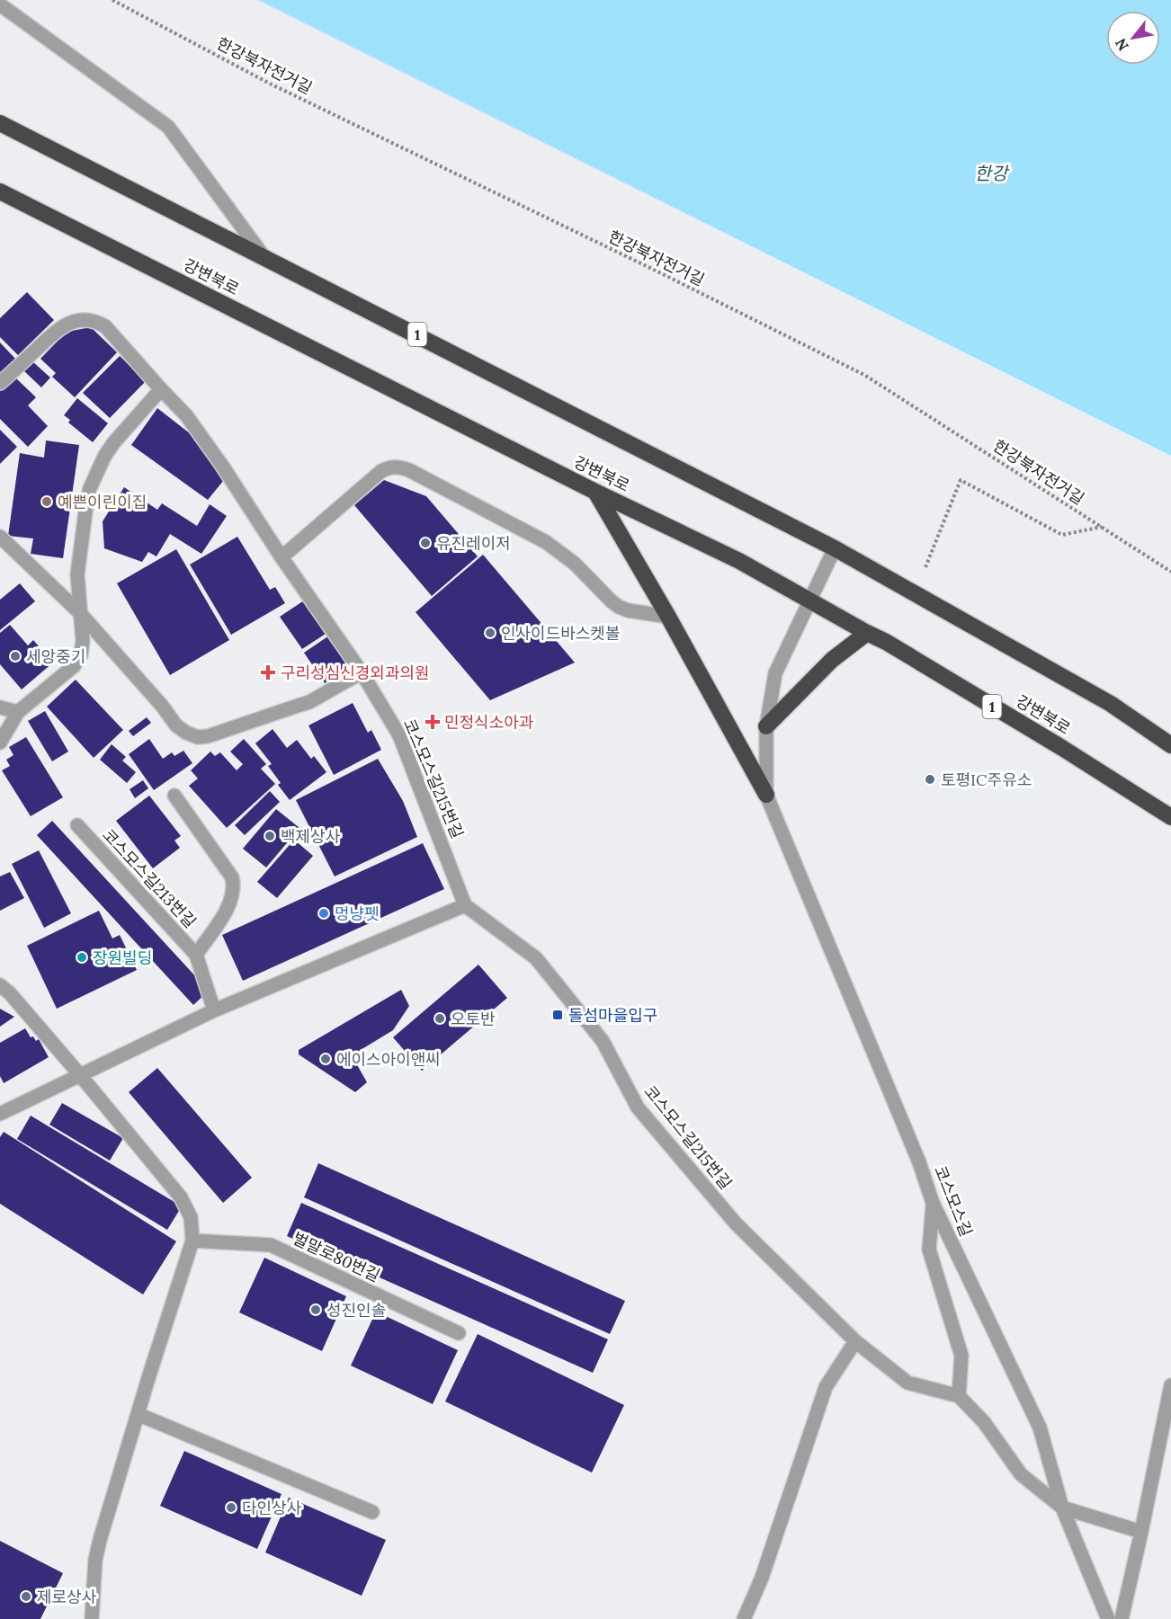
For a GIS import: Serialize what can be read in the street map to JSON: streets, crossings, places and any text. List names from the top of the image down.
{
  "streets": {
    "highway": ["강변북로", "1"],
    "street": [
      "코스모스길215번길",
      "코스모스길213번길",
      "코스모스길",
      "벌말로80번길"
    ],
    "path": ["한강북자전거길"]
  },
  "water": ["한강"],
  "places": {
    "other": [
      "예쁜이린이집",
      "유진레이저",
      "인사이드바스켓볼",
      "세앙중기",
      "토평IC주유소",
      "백제상사",
      "멍냥펫",
      "장원빌딩",
      "오토반",
      "에이스아이앤씨",
      "성진인솔",
      "다인상사",
      "제로상사"
    ],
    "health": ["구리성심신경외과의원", "민정식소아과"],
    "transit": ["돌섬마을입구"]
  },
  "north": "bottom left"
}
